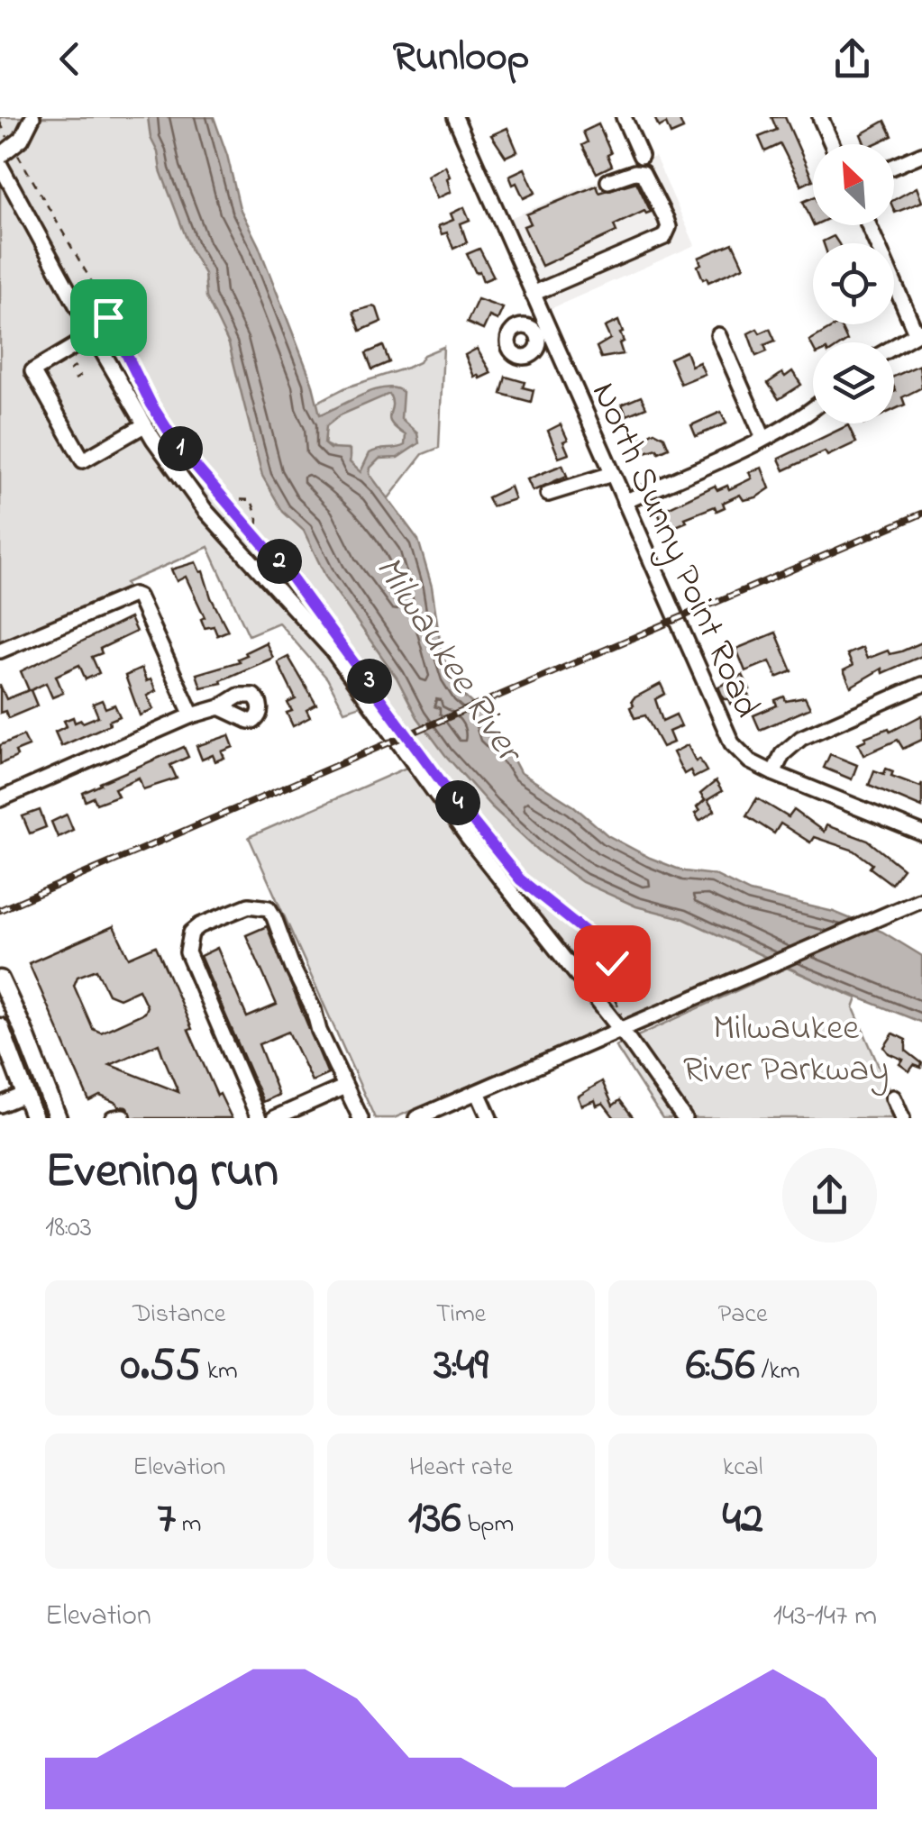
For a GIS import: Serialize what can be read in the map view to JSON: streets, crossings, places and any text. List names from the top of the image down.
{
  "streets": {
    "street": ["North Sunny Point Road"]
  },
  "water": ["Milwaukee River"],
  "parks": ["Milwaukee River Parkway"],
  "north": "top left",
  "page": {
    "header": "Runloop",
    "pins": [
      "1",
      "2",
      "3",
      "4"
    ],
    "heading": ["Evening run", "18:03"],
    "stats": [
      ["Distance", "0.55 km"],
      ["Time", "3:49"],
      ["Pace", "6:56 /km"],
      ["Elevation", "7 m"],
      ["Heart rate", "136 bpm"],
      ["kcal", "42"]
    ],
    "chart": ["Elevation", "143–147 m"]
  }
}
